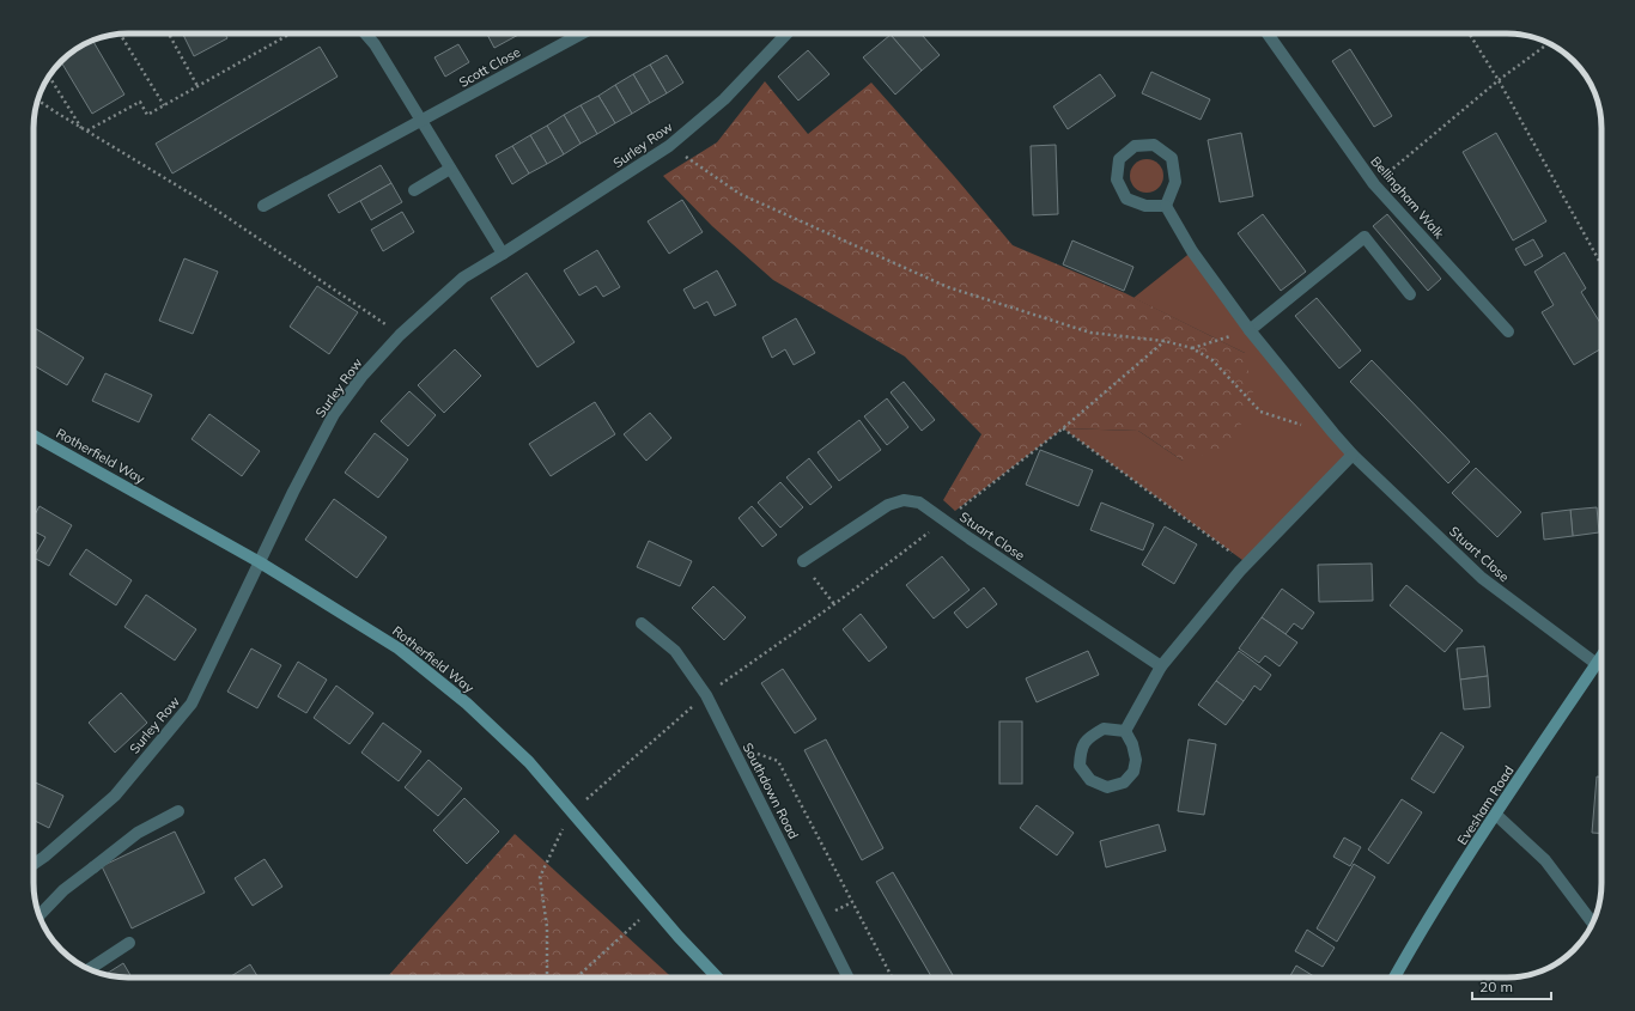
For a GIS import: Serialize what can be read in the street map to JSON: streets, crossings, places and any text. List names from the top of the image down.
{
  "streets": {
    "street": [
      "Scott Close",
      "Surley Row",
      "Bellingham Walk",
      "Rotherfield Way",
      "Stuart Close",
      "Southdown Road",
      "Evesham Road"
    ]
  },
  "crossings": [
    ["Surley Row", "Rotherfield Way"],
    ["Stuart Close", "Evesham Road"]
  ],
  "scale_bar": "20 m"
}
